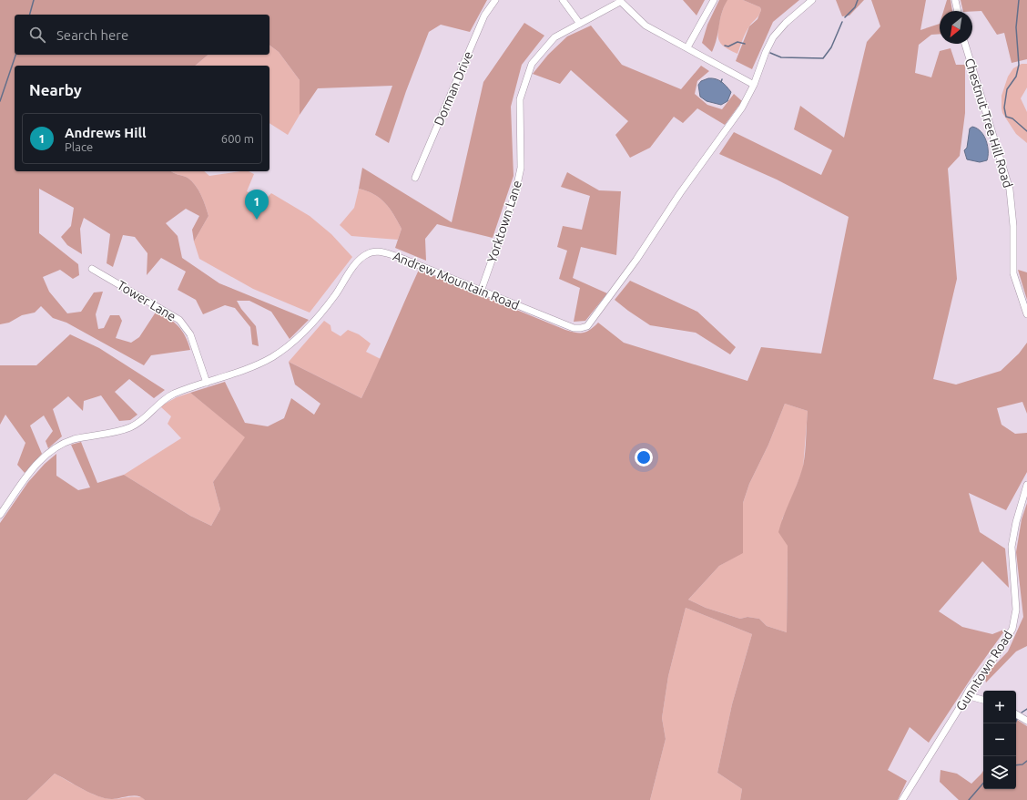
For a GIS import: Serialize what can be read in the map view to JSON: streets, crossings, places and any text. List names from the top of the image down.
{
  "streets": {
    "street": [
      "Dorman Drive",
      "Chestnut Tree Hill Road",
      "Yorktown Lane",
      "Andrew Mountain Road",
      "Tower Lane",
      "Gunntown Road"
    ]
  },
  "crossings": [
    ["Yorktown Lane", "Andrew Mountain Road"],
    ["Andrew Mountain Road", "Tower Lane"]
  ],
  "north": "bottom left",
  "page": {
    "search": "Search here",
    "heading": "Nearby",
    "list": [
      {
        "mark": "1",
        "name": "Andrews Hill",
        "note": "Place",
        "value": "600 m"
      }
    ],
    "pins": "1",
    "map_buttons": ["+", "−"]
  }
}
